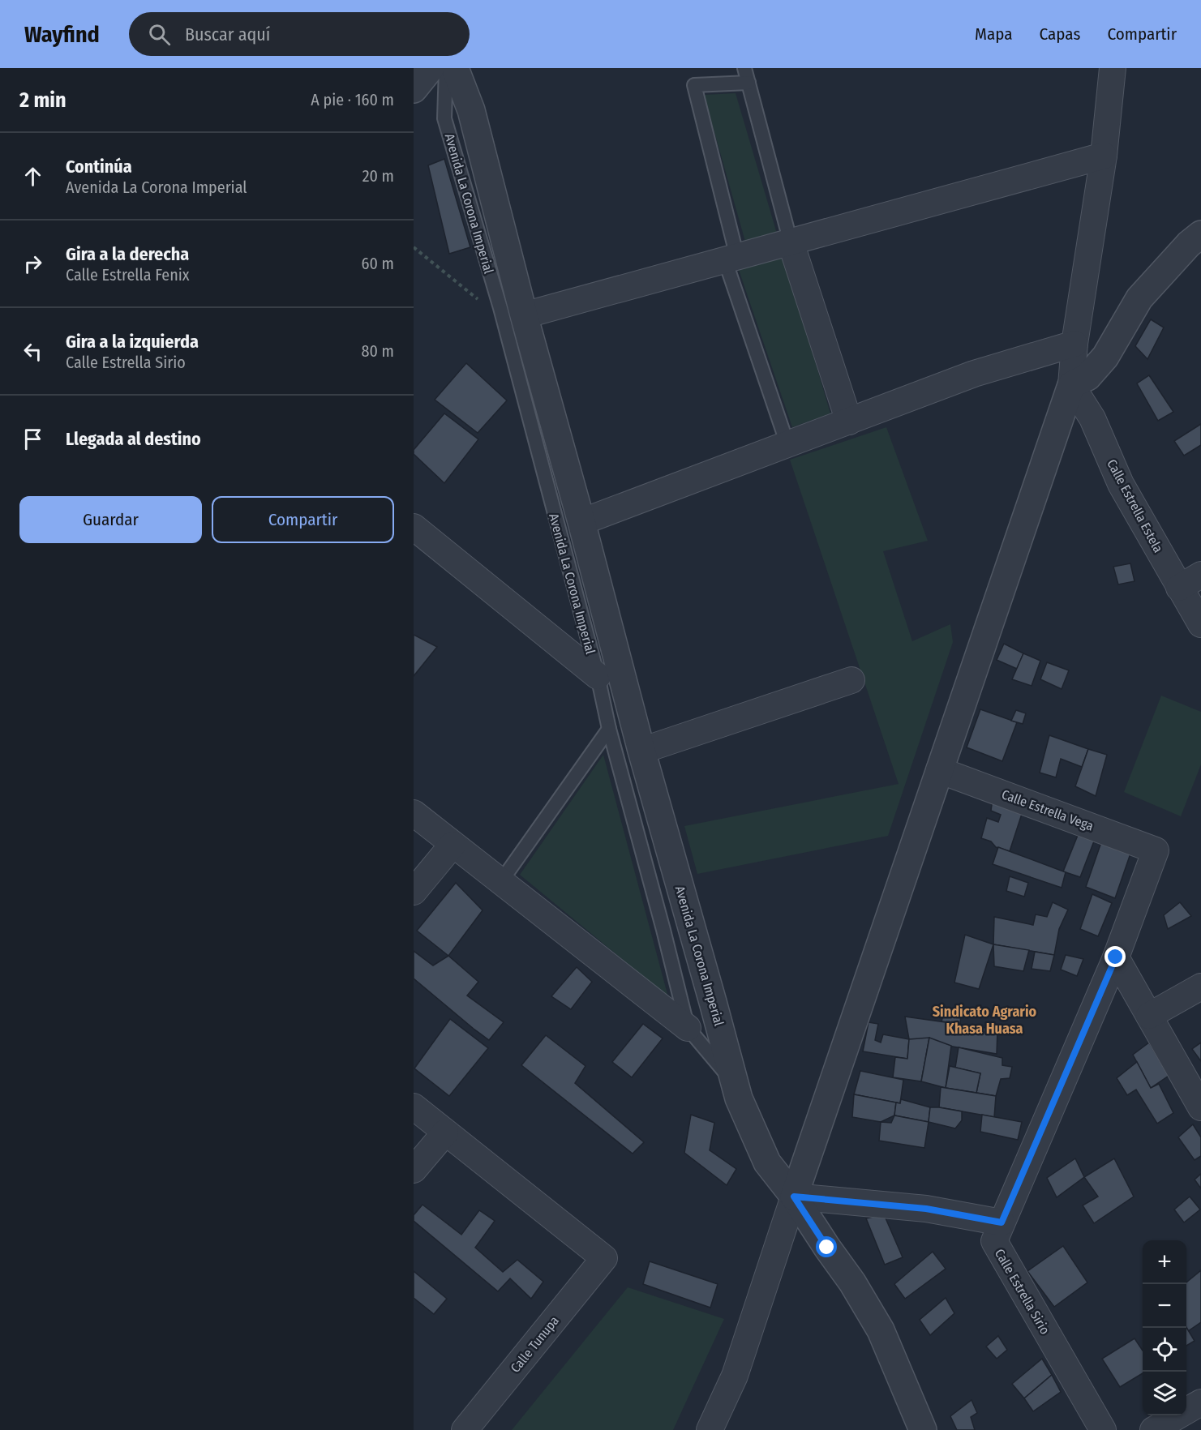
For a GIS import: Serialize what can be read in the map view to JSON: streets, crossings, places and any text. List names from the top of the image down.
{
  "streets": {
    "street": [
      "Avenida La Corona Imperial",
      "Calle Estrella Estela",
      "Calle Estrella Vega",
      "Calle Estrella Sirio",
      "Calle Tunupa"
    ]
  },
  "crossings": [
    ["Calle Estrella Vega", "Calle Estrella Sirio"]
  ],
  "districts": ["Sindicato Agrario Khasa Huasa"],
  "page": {
    "header": "Wayfind",
    "search": "Buscar aquí",
    "nav": ["Mapa", "Capas", "Compartir"],
    "heading": ["2 min", "A pie · 160 m"],
    "list": [
      ["Continúa", "Avenida La Corona Imperial", "20 m"],
      ["Gira a la derecha", "Calle Estrella Fenix", "60 m"],
      ["Gira a la izquierda", "Calle Estrella Sirio", "80 m"],
      "Llegada al destino"
    ],
    "buttons": ["Guardar", "Compartir"],
    "map_buttons": ["+", "−"]
  }
}
